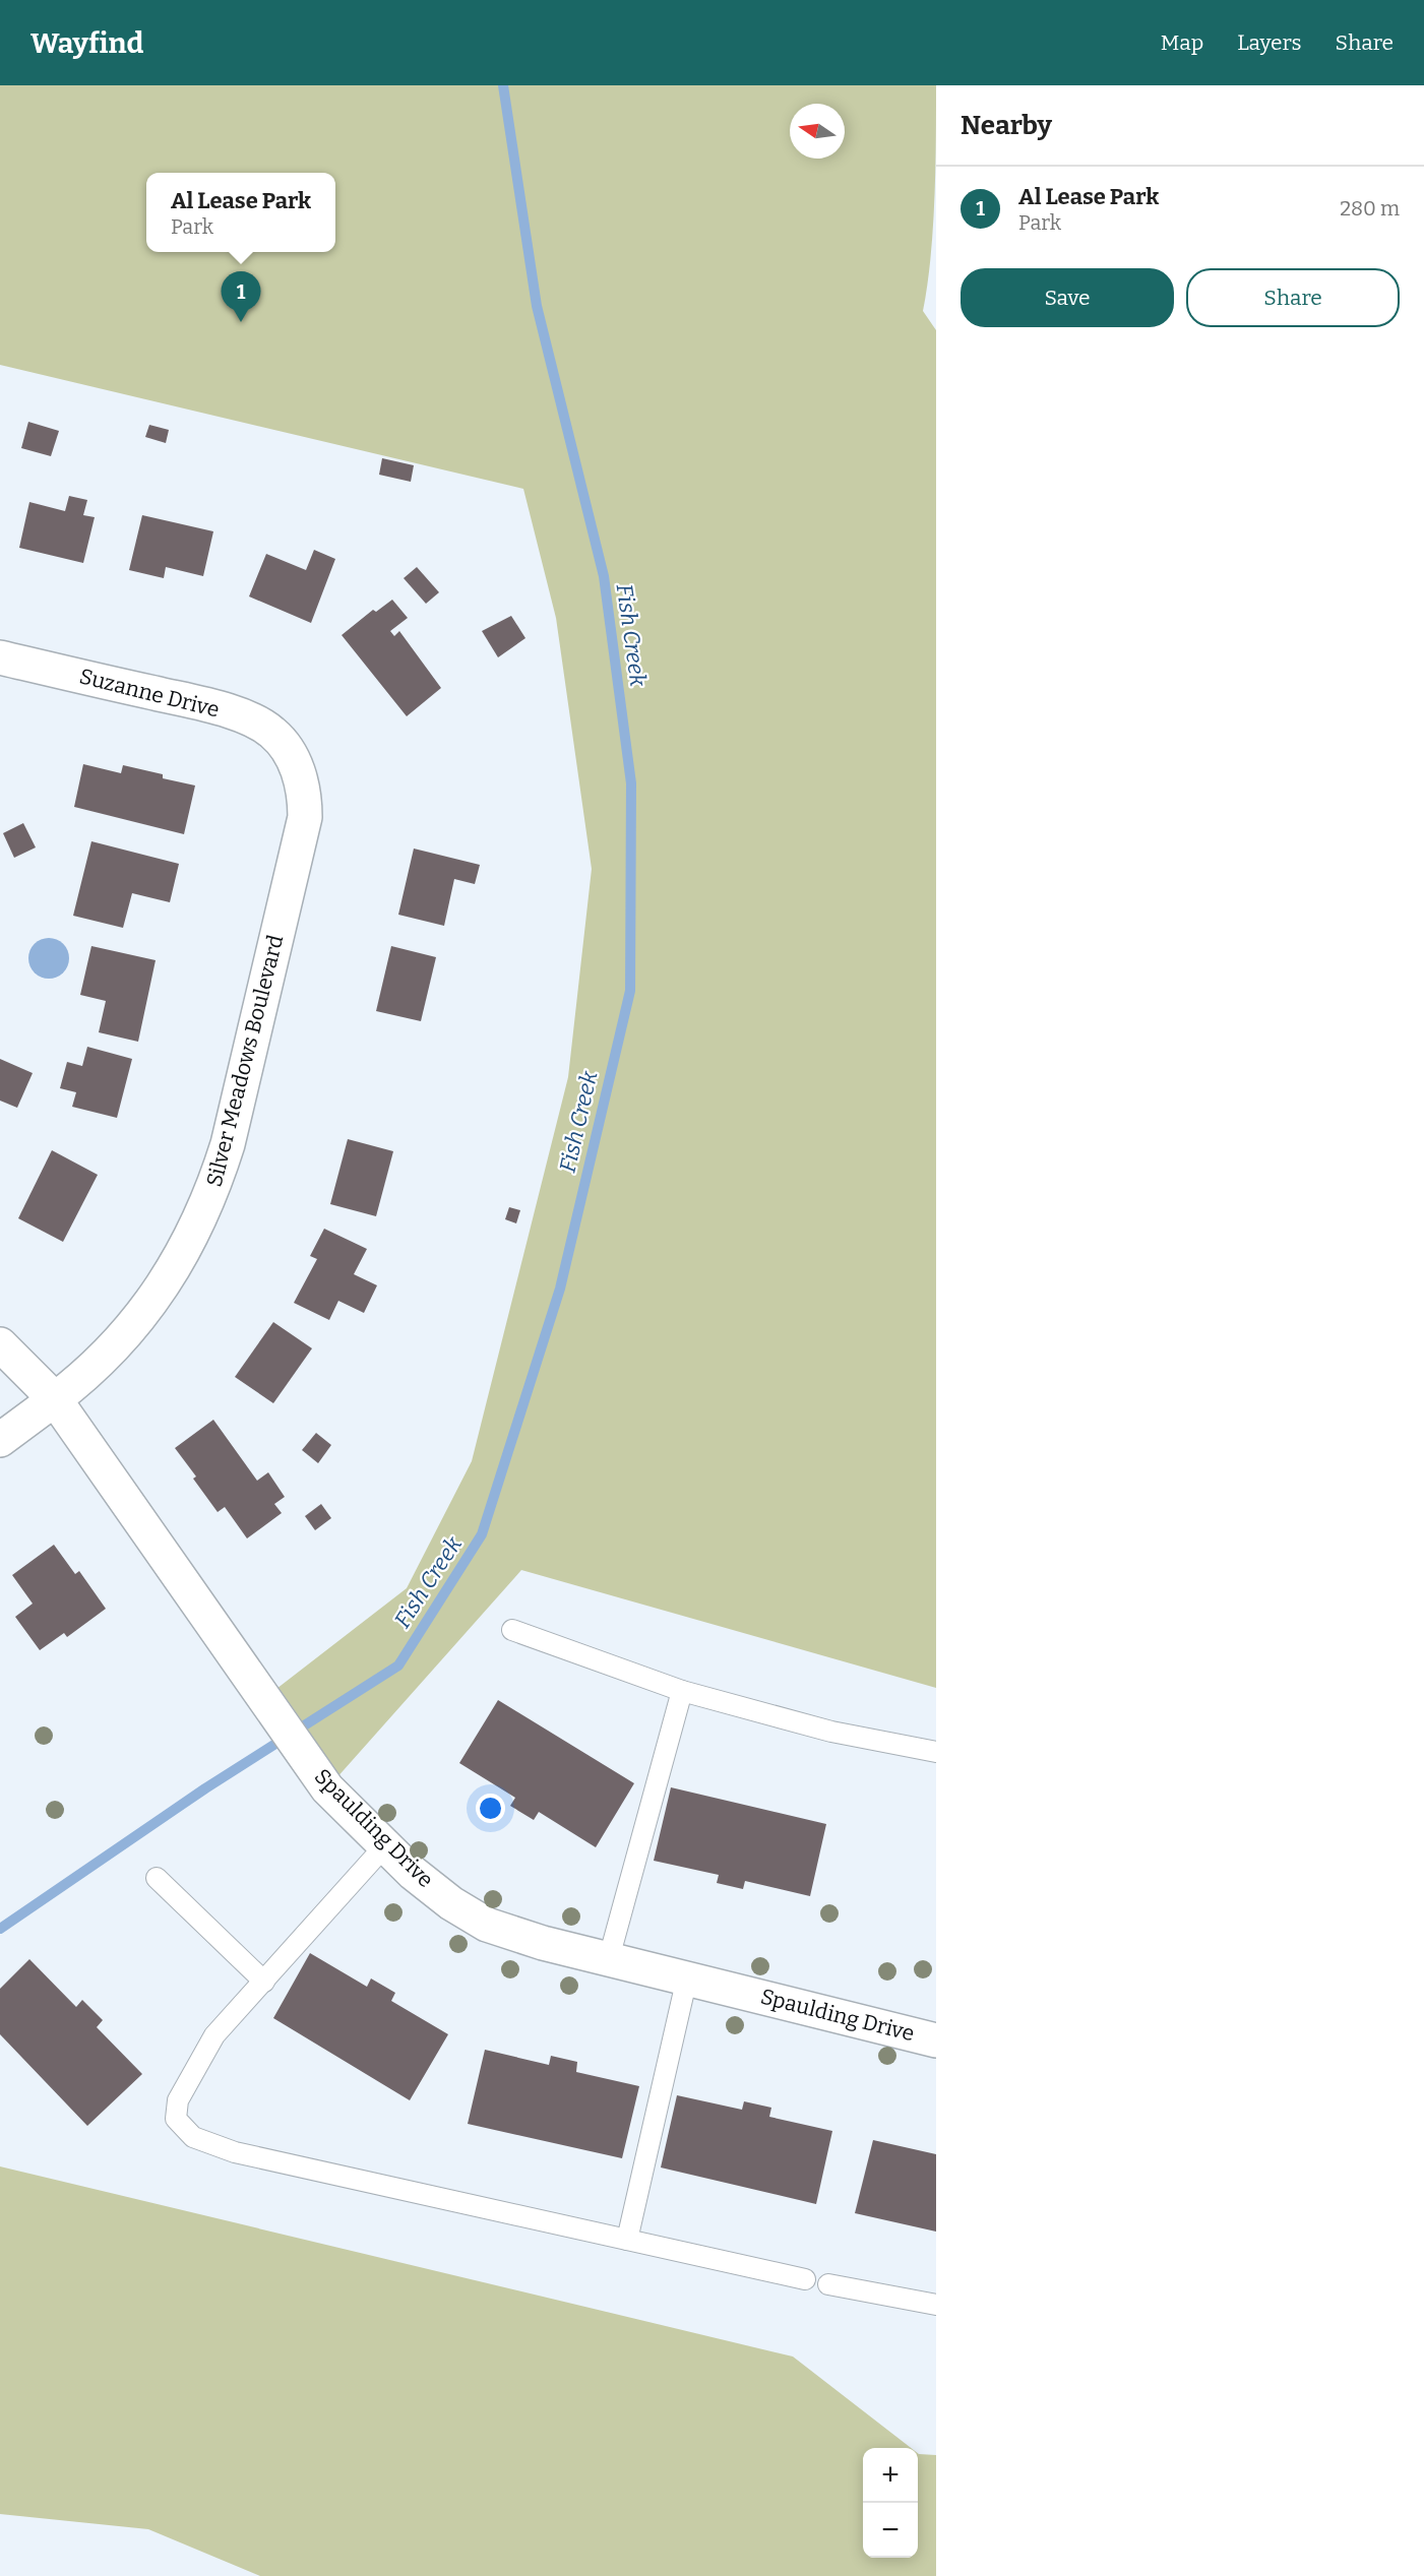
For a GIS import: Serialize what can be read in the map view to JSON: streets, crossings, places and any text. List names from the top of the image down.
{
  "streets": {
    "street": ["Suzanne Drive", "Silver Meadows Boulevard", "Spaulding Drive"]
  },
  "crossings": [
    ["Suzanne Drive", "Silver Meadows Boulevard"],
    ["Silver Meadows Boulevard", "Spaulding Drive"]
  ],
  "water": ["Fish Creek"],
  "north": "left",
  "page": {
    "header": "Wayfind",
    "nav": ["Map", "Layers", "Share"],
    "heading": "Nearby",
    "list": [
      {
        "mark": "1",
        "name": "Al Lease Park",
        "note": "Park",
        "value": "280 m"
      }
    ],
    "popup": ["Al Lease Park", "Park"],
    "buttons": ["Save", "Share"],
    "pins": "1",
    "map_buttons": ["+", "−"]
  }
}
